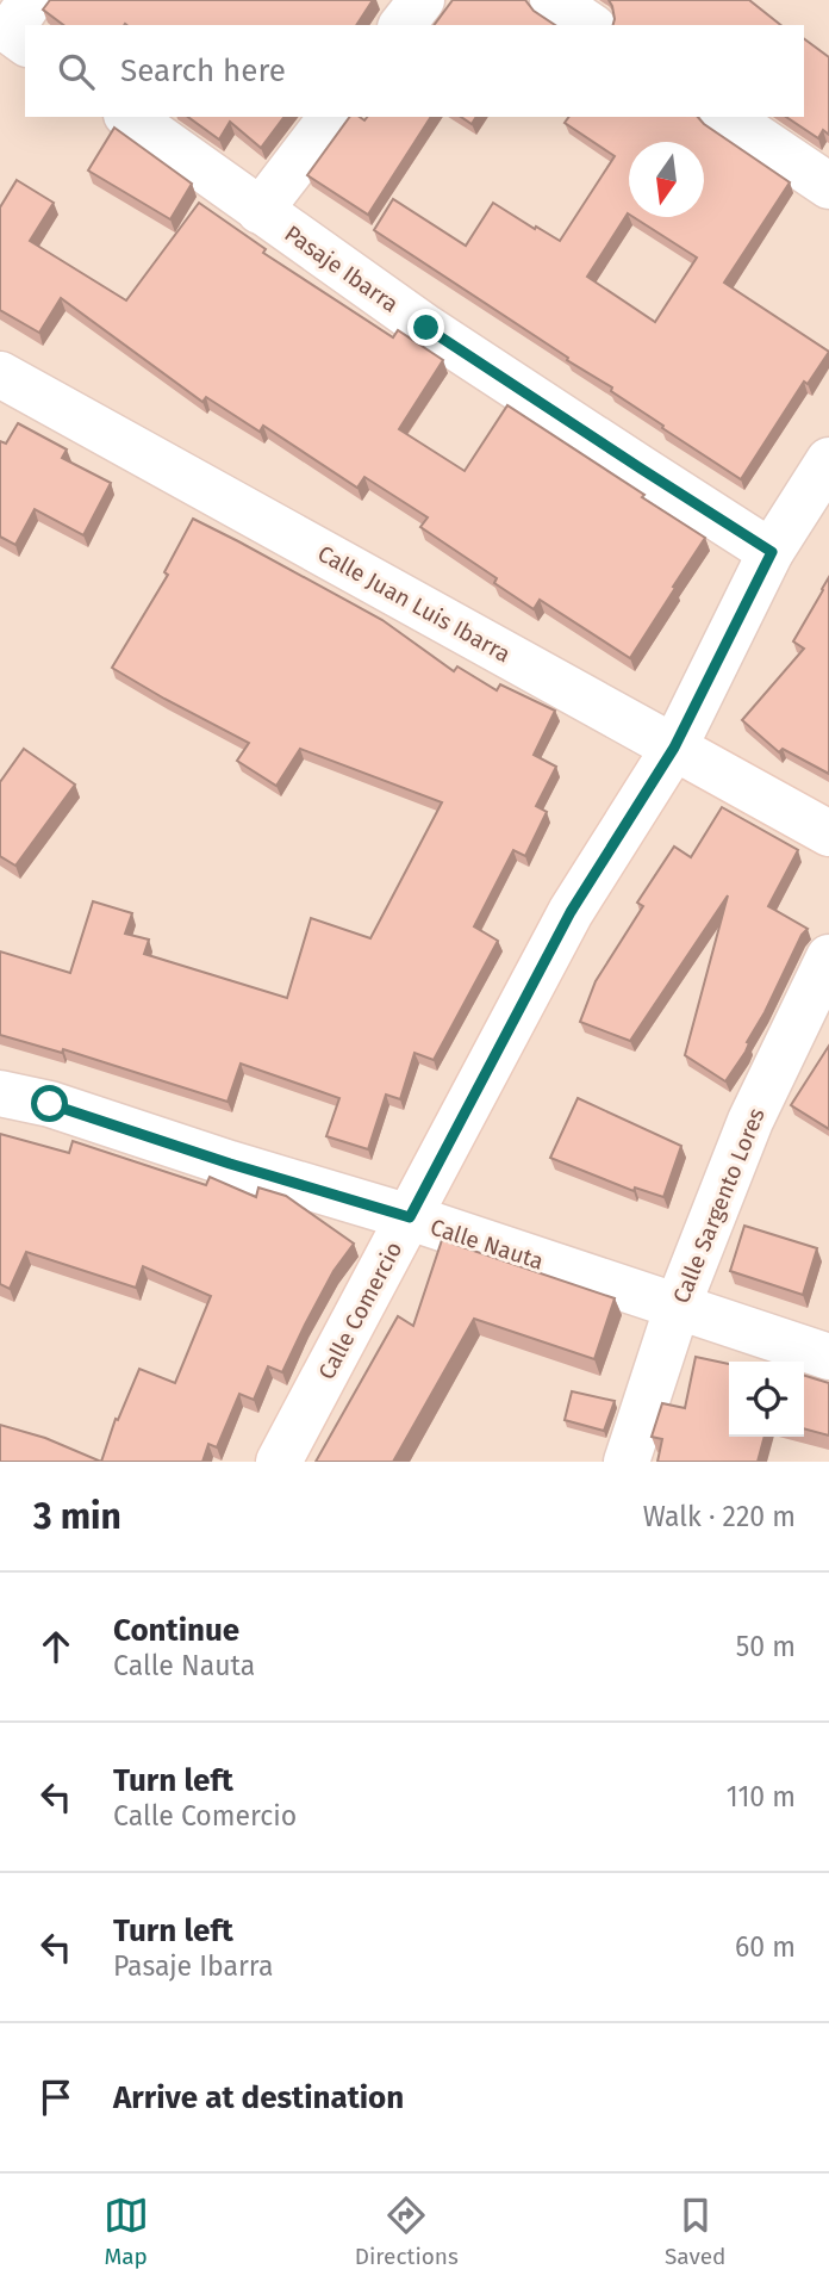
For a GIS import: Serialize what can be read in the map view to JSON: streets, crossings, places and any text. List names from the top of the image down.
{
  "streets": {
    "street": [
      "Pasaje Ibarra",
      "Calle Juan Luis Ibarra",
      "Calle Sargento Lores",
      "Calle Nauta",
      "Calle Comercio"
    ]
  },
  "crossings": [
    ["Pasaje Ibarra", "Calle Comercio"],
    ["Calle Juan Luis Ibarra", "Calle Comercio"],
    ["Calle Sargento Lores", "Calle Nauta"],
    ["Calle Nauta", "Calle Comercio"]
  ],
  "north": "bottom",
  "page": {
    "search": "Search here",
    "heading": ["3 min", "Walk · 220 m"],
    "list": [
      ["Continue", "Calle Nauta", "50 m"],
      ["Turn left", "Calle Comercio", "110 m"],
      ["Turn left", "Pasaje Ibarra", "60 m"],
      "Arrive at destination"
    ],
    "nav": ["Map", "Directions", "Saved"]
  }
}
